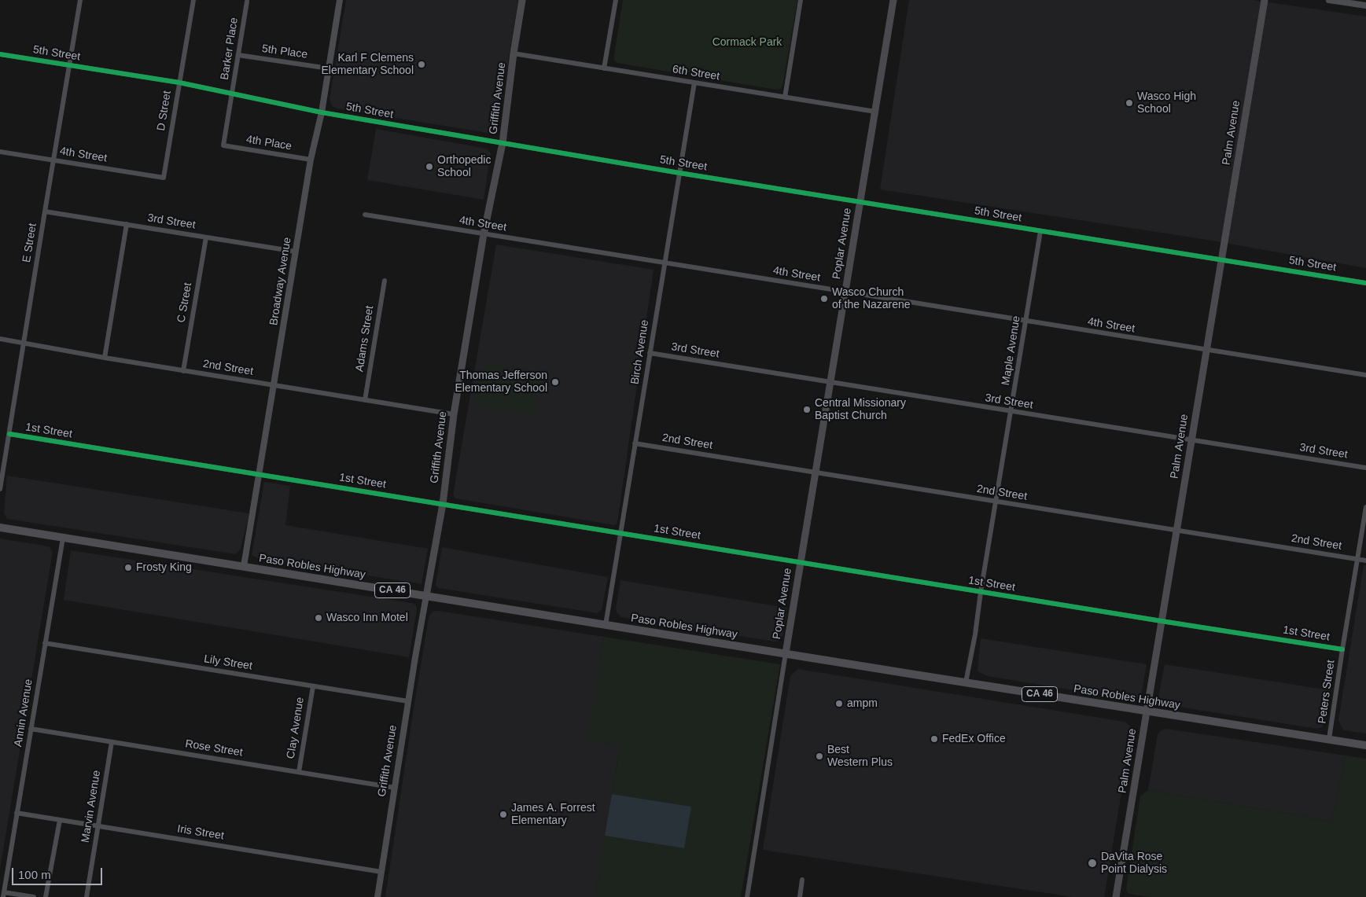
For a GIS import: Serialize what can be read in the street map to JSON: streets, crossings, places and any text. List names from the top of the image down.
{
  "streets": {
    "highway": ["Paso Robles Highway", "CA 46"],
    "main road": ["Griffith Avenue", "Palm Avenue", "Poplar Avenue"],
    "street": [
      "Barker Place",
      "5th Place",
      "5th Street",
      "6th Street",
      "D Street",
      "4th Place",
      "4th Street",
      "3rd Street",
      "E Street",
      "Broadway Avenue",
      "C Street",
      "Adams Street",
      "Maple Avenue",
      "Birch Avenue",
      "2nd Street",
      "1st Street",
      "Lily Street",
      "Peters Street",
      "Annin Avenue",
      "Clay Avenue",
      "Rose Street",
      "Marvin Avenue",
      "Iris Street"
    ]
  },
  "crossings": [
    ["Barker Place", "5th Place"],
    ["Barker Place", "5th Street"],
    ["Barker Place", "4th Place"],
    ["5th Place", "Broadway Avenue"],
    ["5th Street", "Griffith Avenue"],
    ["5th Street", "D Street"],
    ["5th Street", "Palm Avenue"],
    ["5th Street", "E Street"],
    ["5th Street", "Poplar Avenue"],
    ["5th Street", "Broadway Avenue"],
    ["5th Street", "Maple Avenue"],
    ["5th Street", "Birch Avenue"],
    ["6th Street", "Griffith Avenue"],
    ["6th Street", "Poplar Avenue"],
    ["6th Street", "Birch Avenue"],
    ["Griffith Avenue", "4th Street"],
    ["Griffith Avenue", "2nd Street"],
    ["Griffith Avenue", "1st Street"],
    ["Griffith Avenue", "Paso Robles Highway"],
    ["Griffith Avenue", "Lily Street"],
    ["Griffith Avenue", "Rose Street"],
    ["Griffith Avenue", "Iris Street"],
    ["D Street", "4th Street"],
    ["Palm Avenue", "4th Street"],
    ["Palm Avenue", "3rd Street"],
    ["Palm Avenue", "2nd Street"],
    ["Palm Avenue", "1st Street"],
    ["Palm Avenue", "Paso Robles Highway"],
    ["4th Place", "Broadway Avenue"],
    ["4th Street", "E Street"],
    ["4th Street", "Poplar Avenue"],
    ["4th Street", "Maple Avenue"],
    ["4th Street", "Birch Avenue"],
    ["3rd Street", "E Street"],
    ["3rd Street", "Poplar Avenue"],
    ["3rd Street", "Broadway Avenue"],
    ["3rd Street", "C Street"],
    ["3rd Street", "Maple Avenue"],
    ["3rd Street", "Birch Avenue"],
    ["E Street", "2nd Street"],
    ["E Street", "1st Street"],
    ["Poplar Avenue", "2nd Street"],
    ["Poplar Avenue", "1st Street"],
    ["Poplar Avenue", "Paso Robles Highway"],
    ["Broadway Avenue", "2nd Street"],
    ["Broadway Avenue", "1st Street"],
    ["Broadway Avenue", "Paso Robles Highway"],
    ["C Street", "2nd Street"],
    ["Adams Street", "2nd Street"],
    ["Maple Avenue", "2nd Street"],
    ["Maple Avenue", "1st Street"],
    ["Maple Avenue", "Paso Robles Highway"],
    ["Birch Avenue", "2nd Street"],
    ["Birch Avenue", "1st Street"],
    ["Birch Avenue", "Paso Robles Highway"],
    ["2nd Street", "Peters Street"],
    ["1st Street", "Peters Street"],
    ["Paso Robles Highway", "Peters Street"],
    ["Paso Robles Highway", "Annin Avenue"],
    ["Lily Street", "Annin Avenue"],
    ["Lily Street", "Clay Avenue"],
    ["Annin Avenue", "Rose Street"],
    ["Annin Avenue", "Iris Street"],
    ["Clay Avenue", "Rose Street"],
    ["Rose Street", "Marvin Avenue"],
    ["Marvin Avenue", "Iris Street"]
  ],
  "parks": ["Cormack Park"],
  "places": [
    "Karl F Clemens Elementary School",
    "Wasco High School",
    "Orthopedic School",
    "Wasco Church of the Nazarene",
    "Thomas Jefferson Elementary School",
    "Central Missionary Baptist Church",
    "Frosty King",
    "Wasco Inn Motel",
    "ampm",
    "FedEx Office",
    "Best Western Plus",
    "James A. Forrest Elementary",
    "DaVita Rose Point Dialysis"
  ],
  "scale_bar": "100 m"
}
